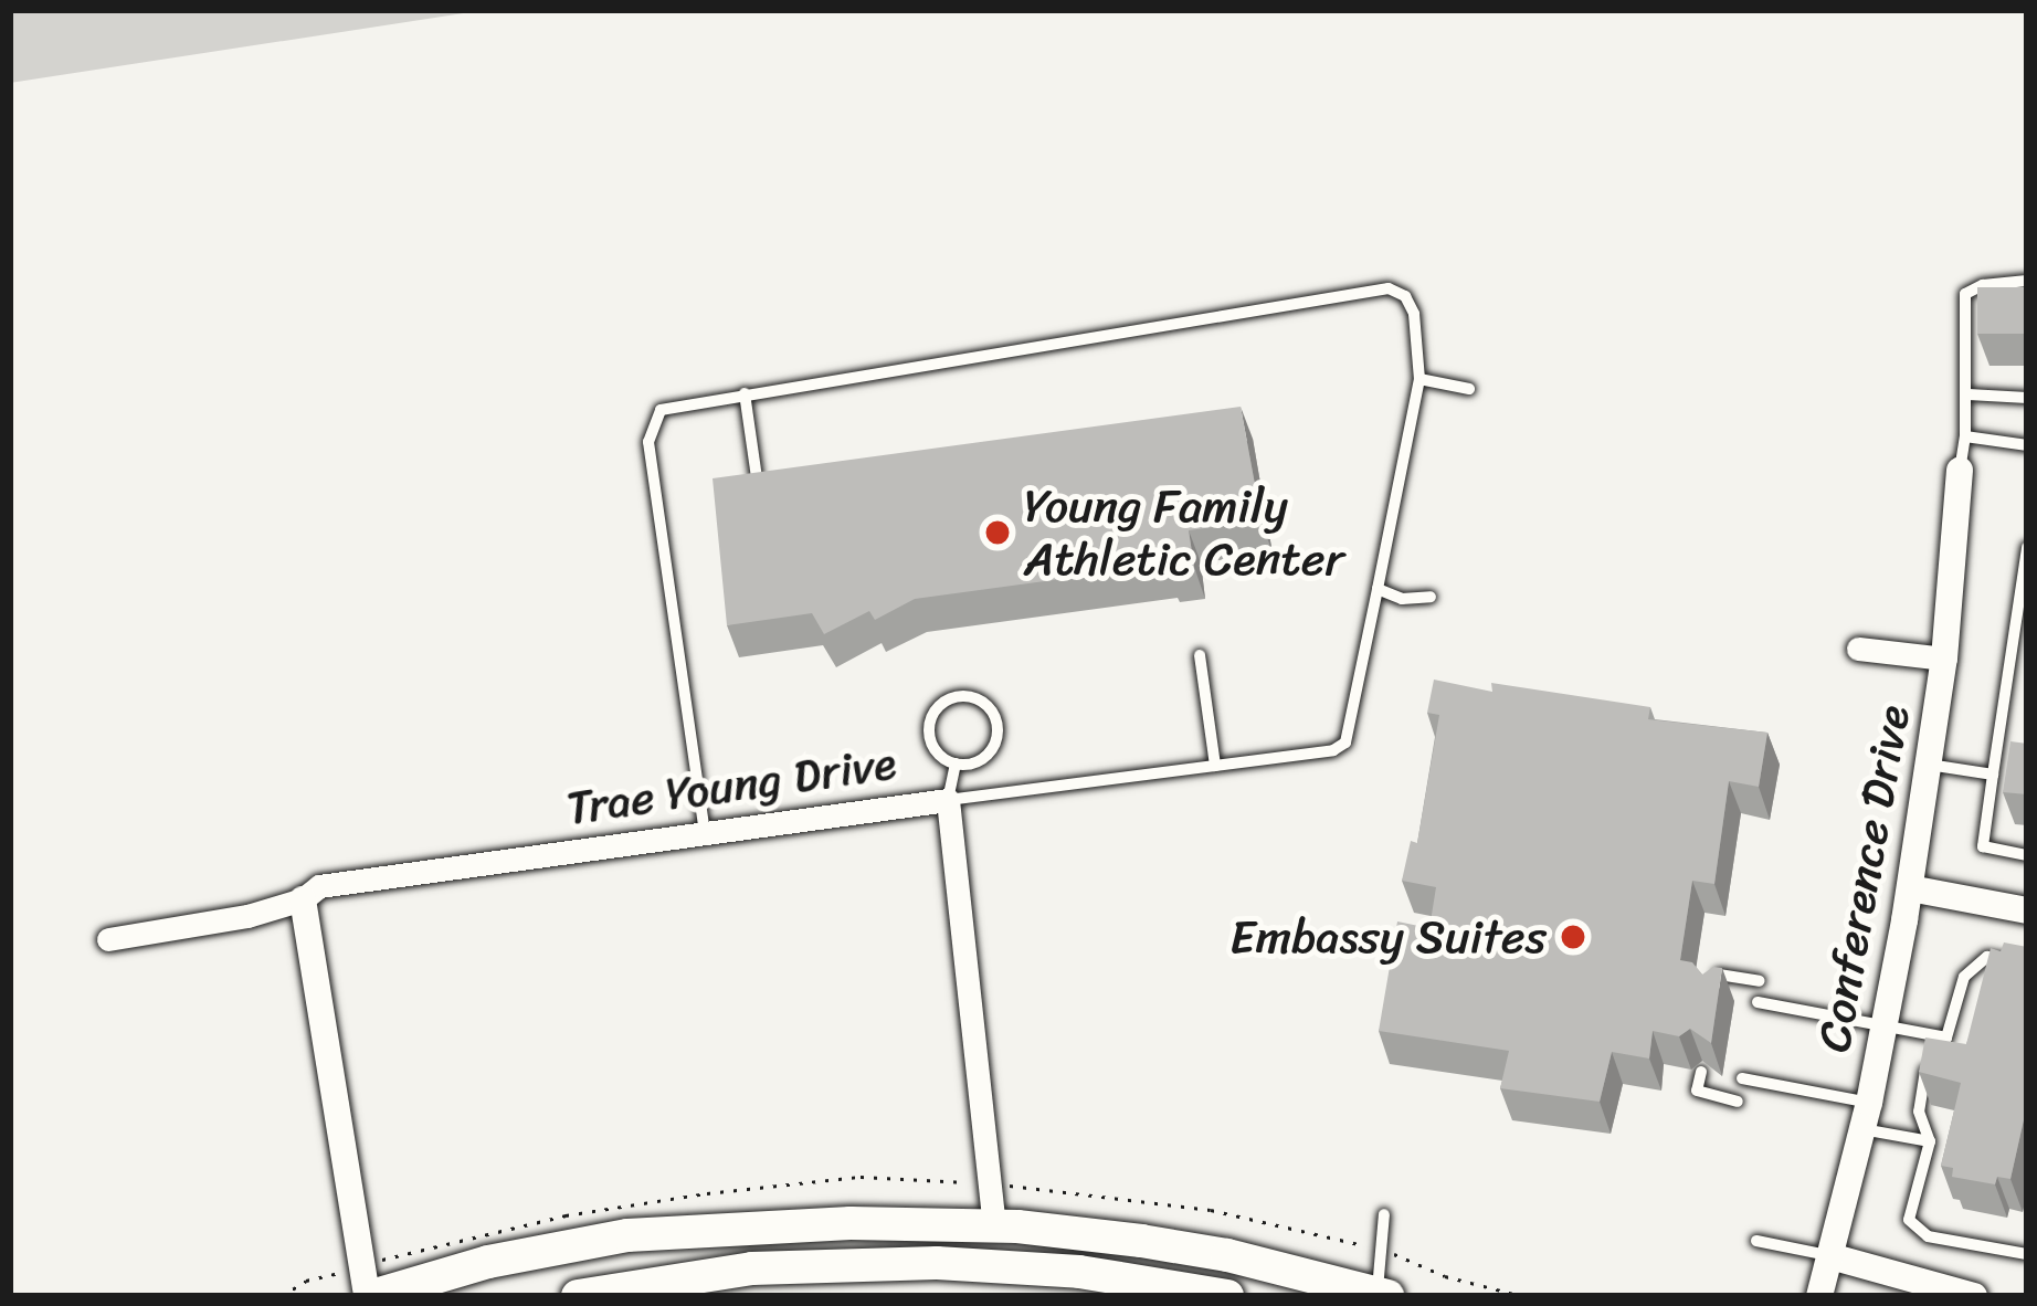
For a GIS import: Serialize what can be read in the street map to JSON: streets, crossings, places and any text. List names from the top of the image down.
{
  "streets": {
    "street": ["Trae Young Drive", "Conference Drive"]
  },
  "places": ["Young Family Athletic Center", "Embassy Suites"]
}
